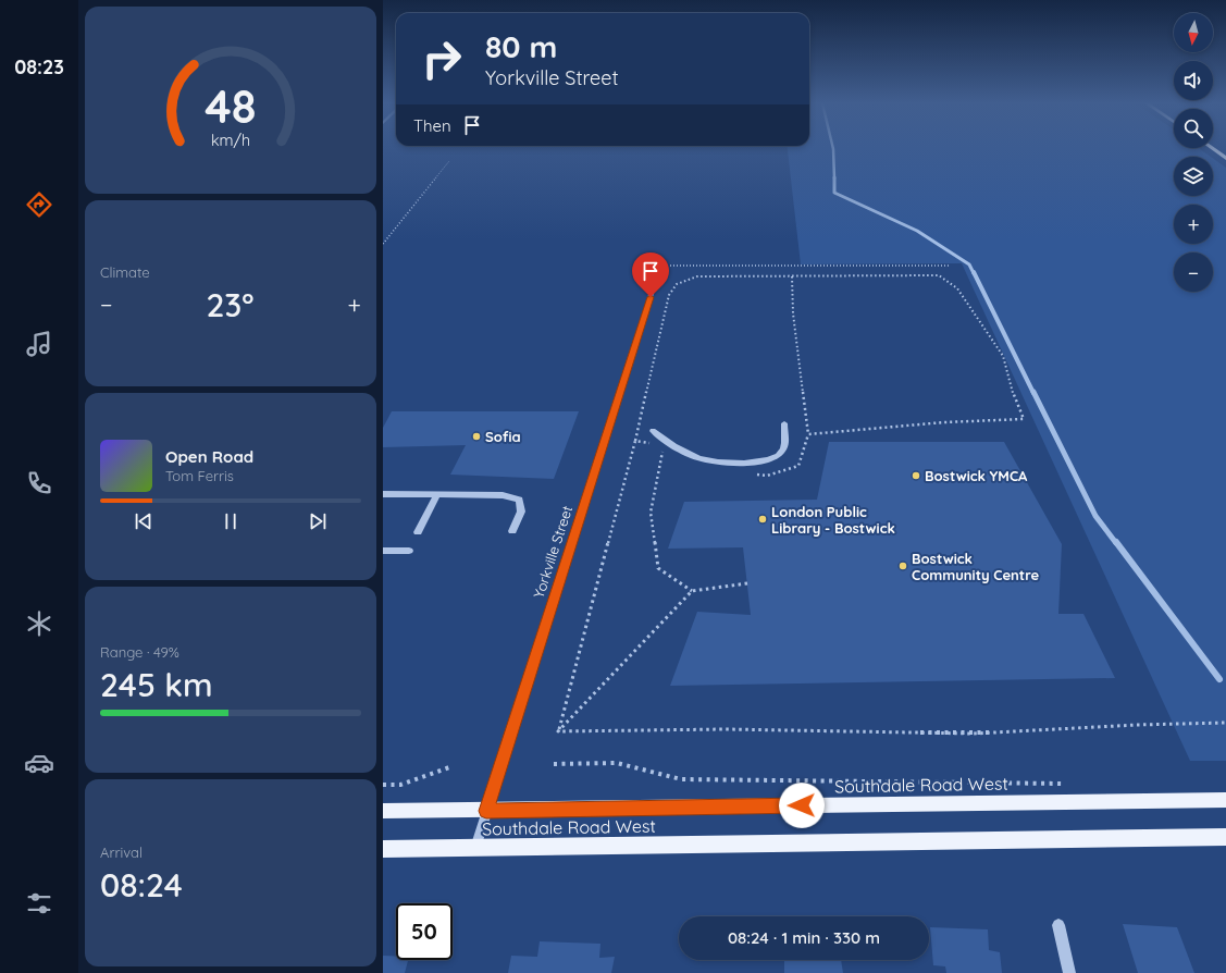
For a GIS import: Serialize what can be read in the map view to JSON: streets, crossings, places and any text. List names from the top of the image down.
{
  "streets": {
    "main road": ["Southdale Road West"],
    "street": ["Yorkville Street"]
  },
  "crossings": [
    ["Yorkville Street", "Southdale Road West"]
  ],
  "places": [
    "Sofia",
    "Bostwick YMCA",
    "London Public Library - Bostwick",
    "Bostwick Community Centre"
  ],
  "north": "bottom",
  "page": {
    "tabs": "08:23",
    "map_buttons": ["+", "−"],
    "turn": ["80 m", "Yorkville Street"],
    "then": "Then",
    "tile": [
      "Climate",
      ["Range · 49%", "245 km"],
      ["Arrival", "08:24"]
    ],
    "heat": ["−", "23°", "+"],
    "song": ["Open Road", "Tom Ferris"],
    "limit": "50",
    "trip": "08:24 · 1 min · 330 m",
    "gauge": ["48", "km/h"]
  }
}
